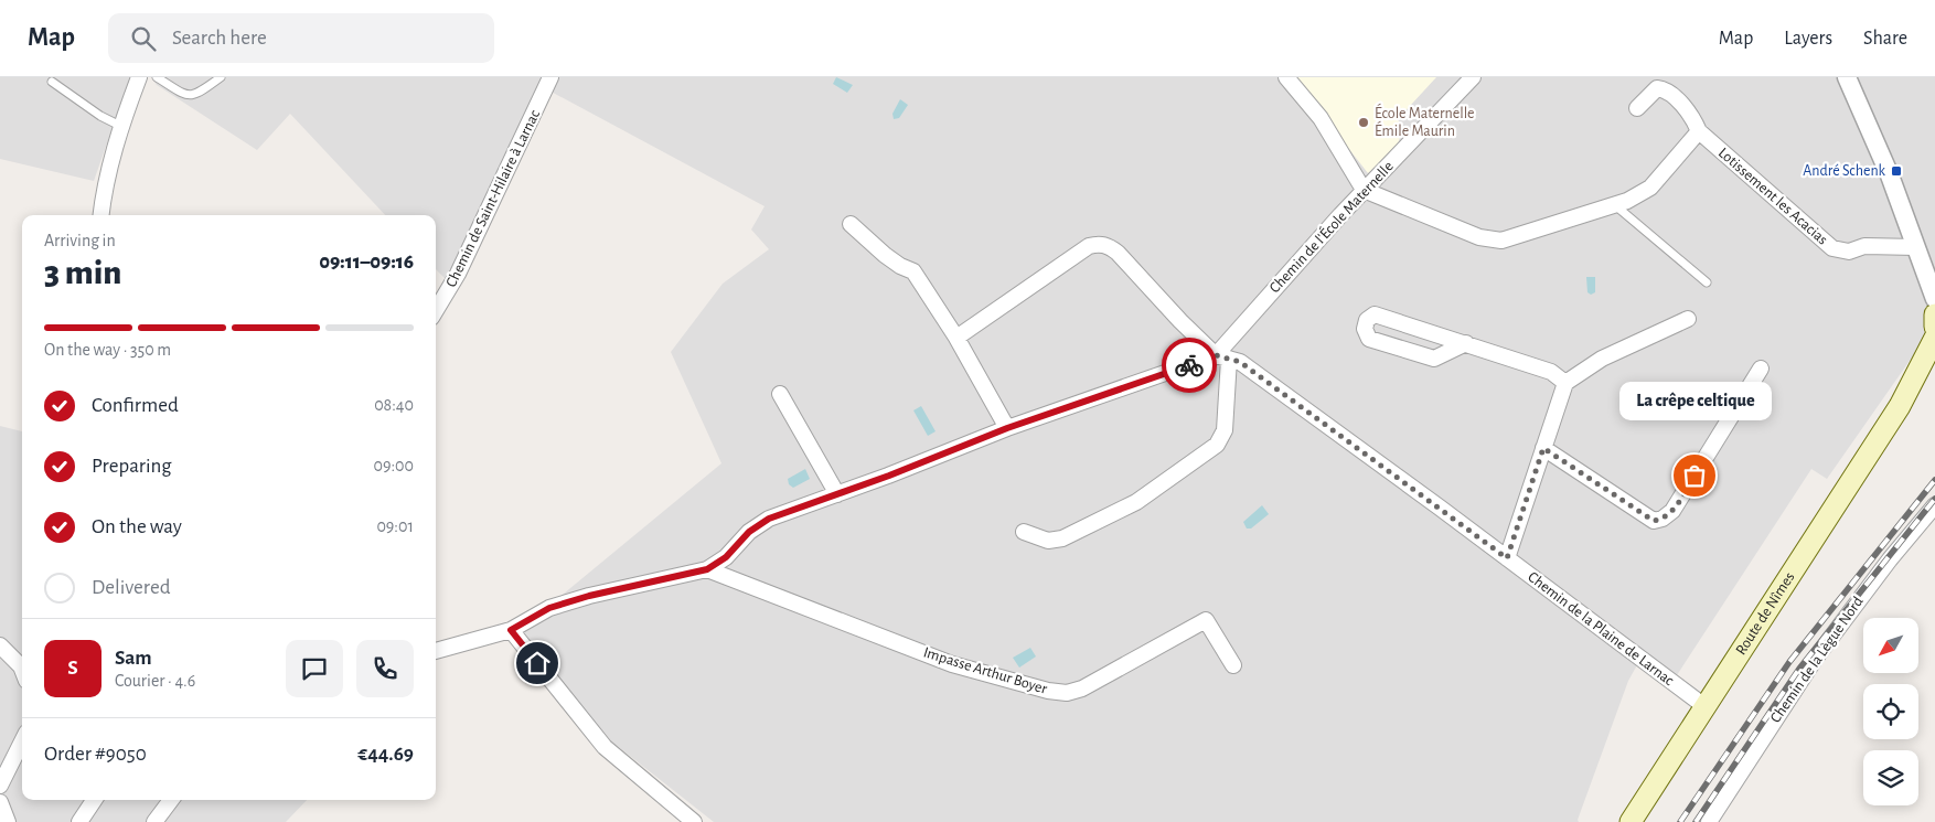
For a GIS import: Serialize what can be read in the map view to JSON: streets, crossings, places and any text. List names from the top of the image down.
{
  "streets": {
    "main road": ["Route de Nîmes"],
    "street": [
      "Lotissement les Acacias",
      "Chemin de Saint-Hilaire à Larnac",
      "Chemin de l'École Maternelle",
      "Chemin de la Plaine de Larnac",
      "Chemin de la Lègue Nord",
      "Impasse Arthur Boyer"
    ]
  },
  "crossings": [
    ["Chemin de l'École Maternelle", "Chemin de la Plaine de Larnac"],
    ["Route de Nîmes", "Chemin de la Plaine de Larnac"]
  ],
  "places": {
    "other": ["École Maternelle Émile Maurin", "La crêpe celtique"],
    "transit": ["André Schenk"]
  },
  "north": "bottom left",
  "page": {
    "header": "Map",
    "search": "Search here",
    "nav": ["Map", "Layers", "Share"],
    "heading": ["3 min", "Arriving in", "09:11–09:16"],
    "panel": [
      "Sam",
      "Courier · 4.6",
      "Order #9050",
      "€44.69"
    ],
    "bar": "On the way · 350 m",
    "list": [
      ["Confirmed", "08:40"],
      ["Preparing", "09:00"],
      ["On the way", "09:01"],
      "Delivered"
    ],
    "bubble": "La crêpe celtique",
    "round": "S"
  }
}
